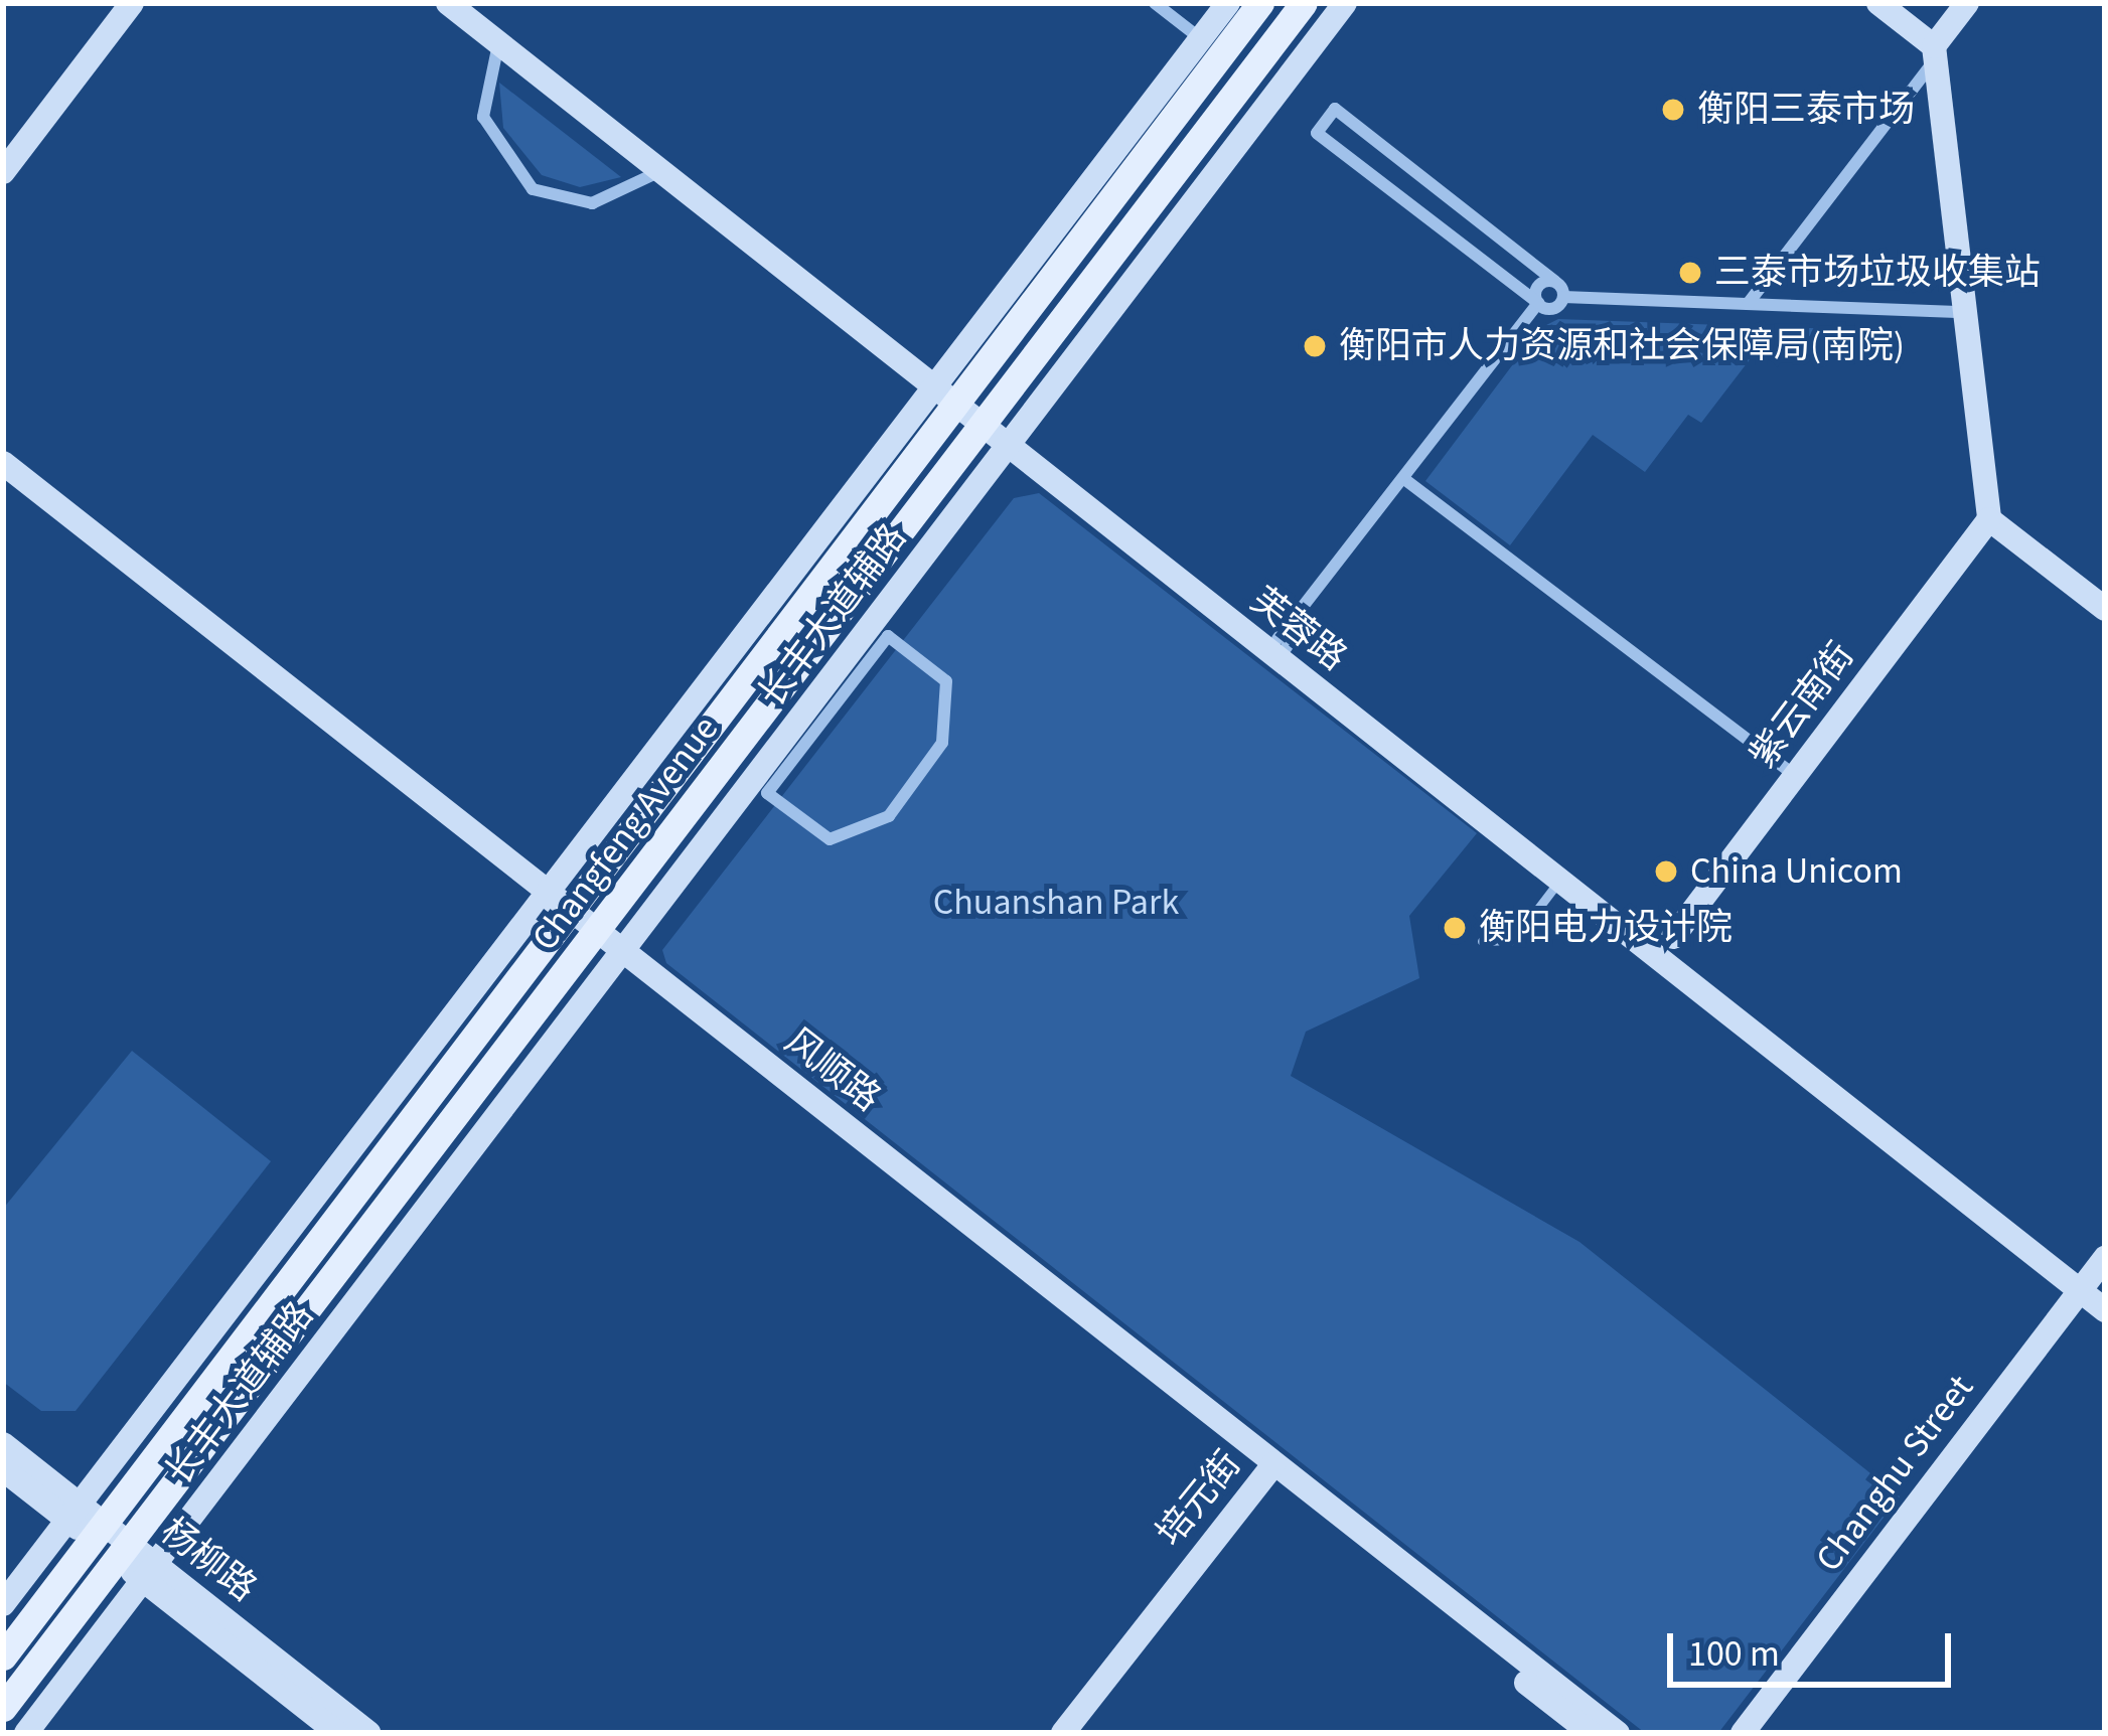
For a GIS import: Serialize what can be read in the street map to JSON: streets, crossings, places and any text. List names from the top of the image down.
{
  "streets": {
    "main road": ["Changfeng Avenue"],
    "street": [
      "长丰大道辅路",
      "芙蓉路",
      "紫云南街",
      "风顺路",
      "Changhu Street",
      "培元街",
      "杨柳路"
    ]
  },
  "crossings": [
    ["长丰大道辅路", "芙蓉路"],
    ["长丰大道辅路", "Changfeng Avenue"],
    ["长丰大道辅路", "风顺路"],
    ["长丰大道辅路", "杨柳路"],
    ["芙蓉路", "Changfeng Avenue"],
    ["芙蓉路", "Changhu Street"],
    ["Changfeng Avenue", "风顺路"],
    ["Changfeng Avenue", "杨柳路"],
    ["风顺路", "培元街"]
  ],
  "parks": ["Chuanshan Park"],
  "places": [
    "衡阳三泰市场",
    "三泰市场垃圾收集站",
    "衡阳市人力资源和社会保障局(南院)",
    "China Unicom",
    "衡阳电力设计院"
  ],
  "scale_bar": "100 m"
}
